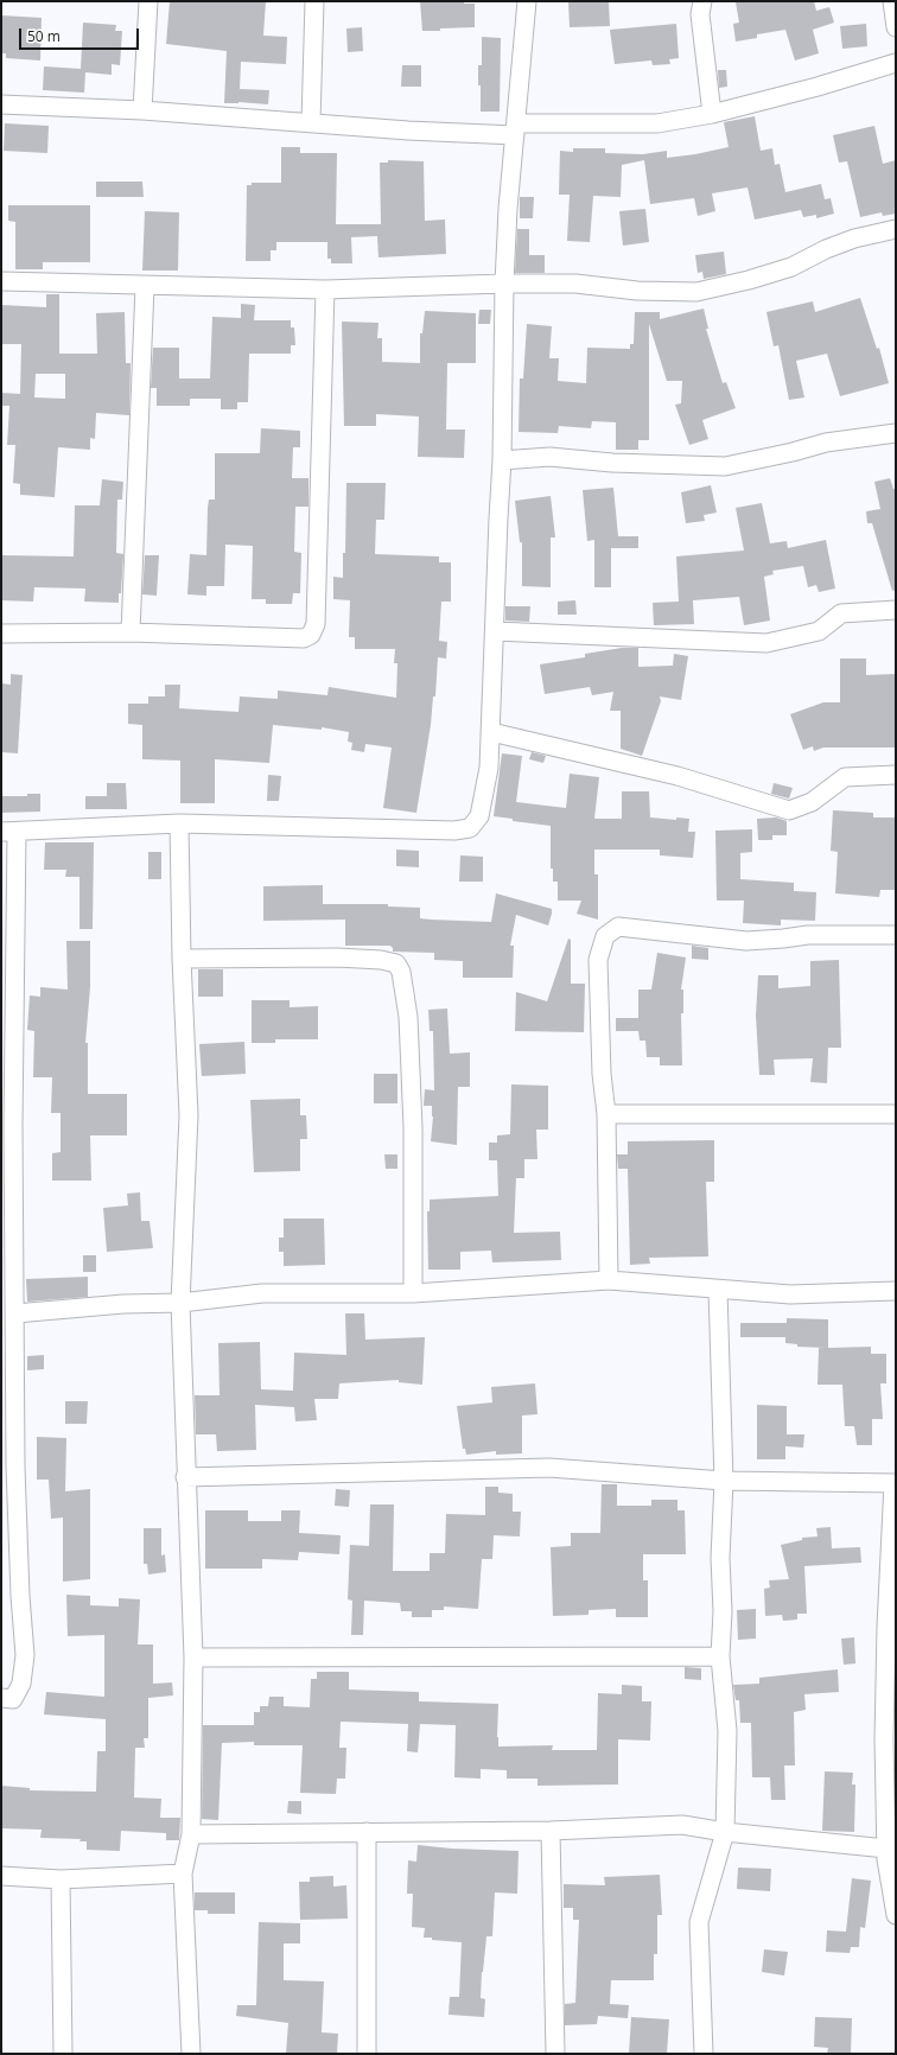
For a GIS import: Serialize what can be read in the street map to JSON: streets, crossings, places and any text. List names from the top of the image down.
{
  "scale_bar": "50 m"
}
